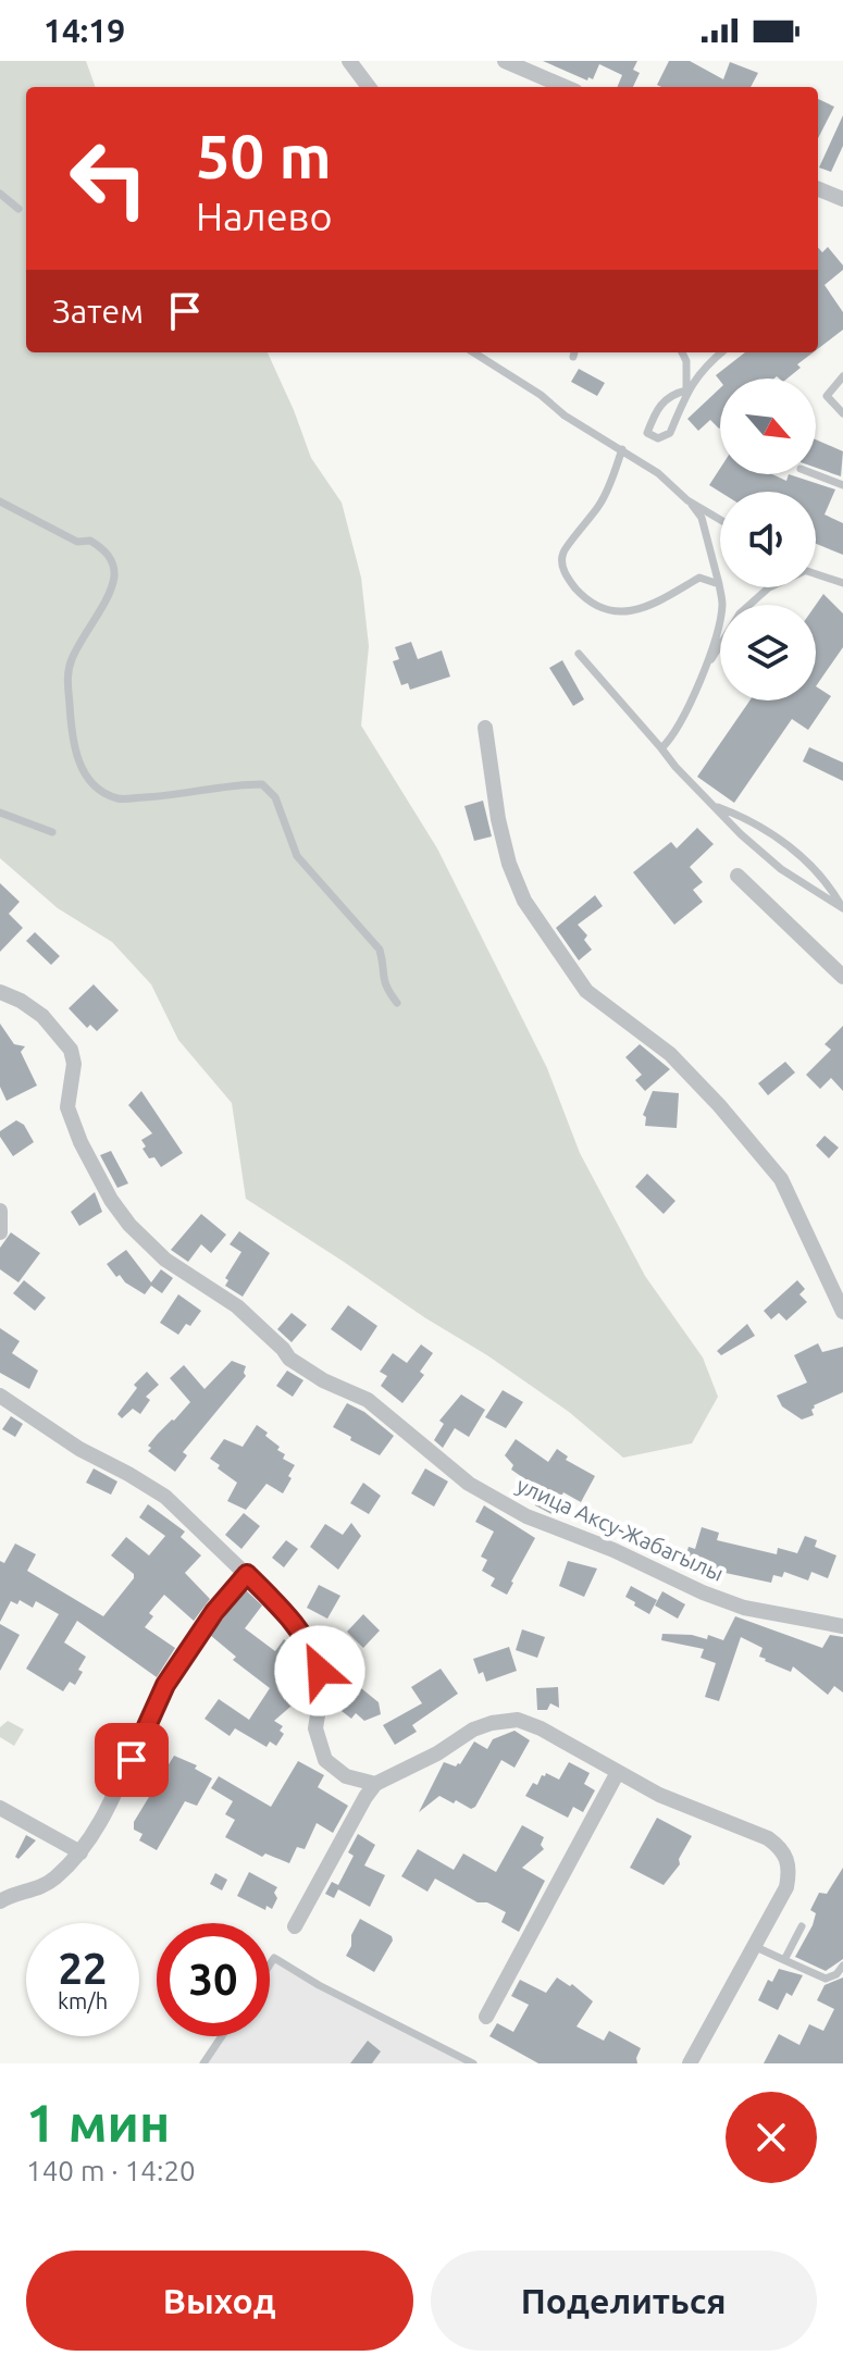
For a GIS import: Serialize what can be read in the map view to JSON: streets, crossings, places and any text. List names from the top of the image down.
{
  "streets": {
    "street": ["улица Аксу-Жабагылы"]
  },
  "north": "bottom right",
  "page": {
    "status": "14:19",
    "turn": ["50 m", "Налево"],
    "then": "Затем",
    "speed": "22 km/h",
    "limit": "30",
    "heading": ["1 мин", "140 m · 14:20"],
    "buttons": ["Выход", "Поделиться"]
  }
}
